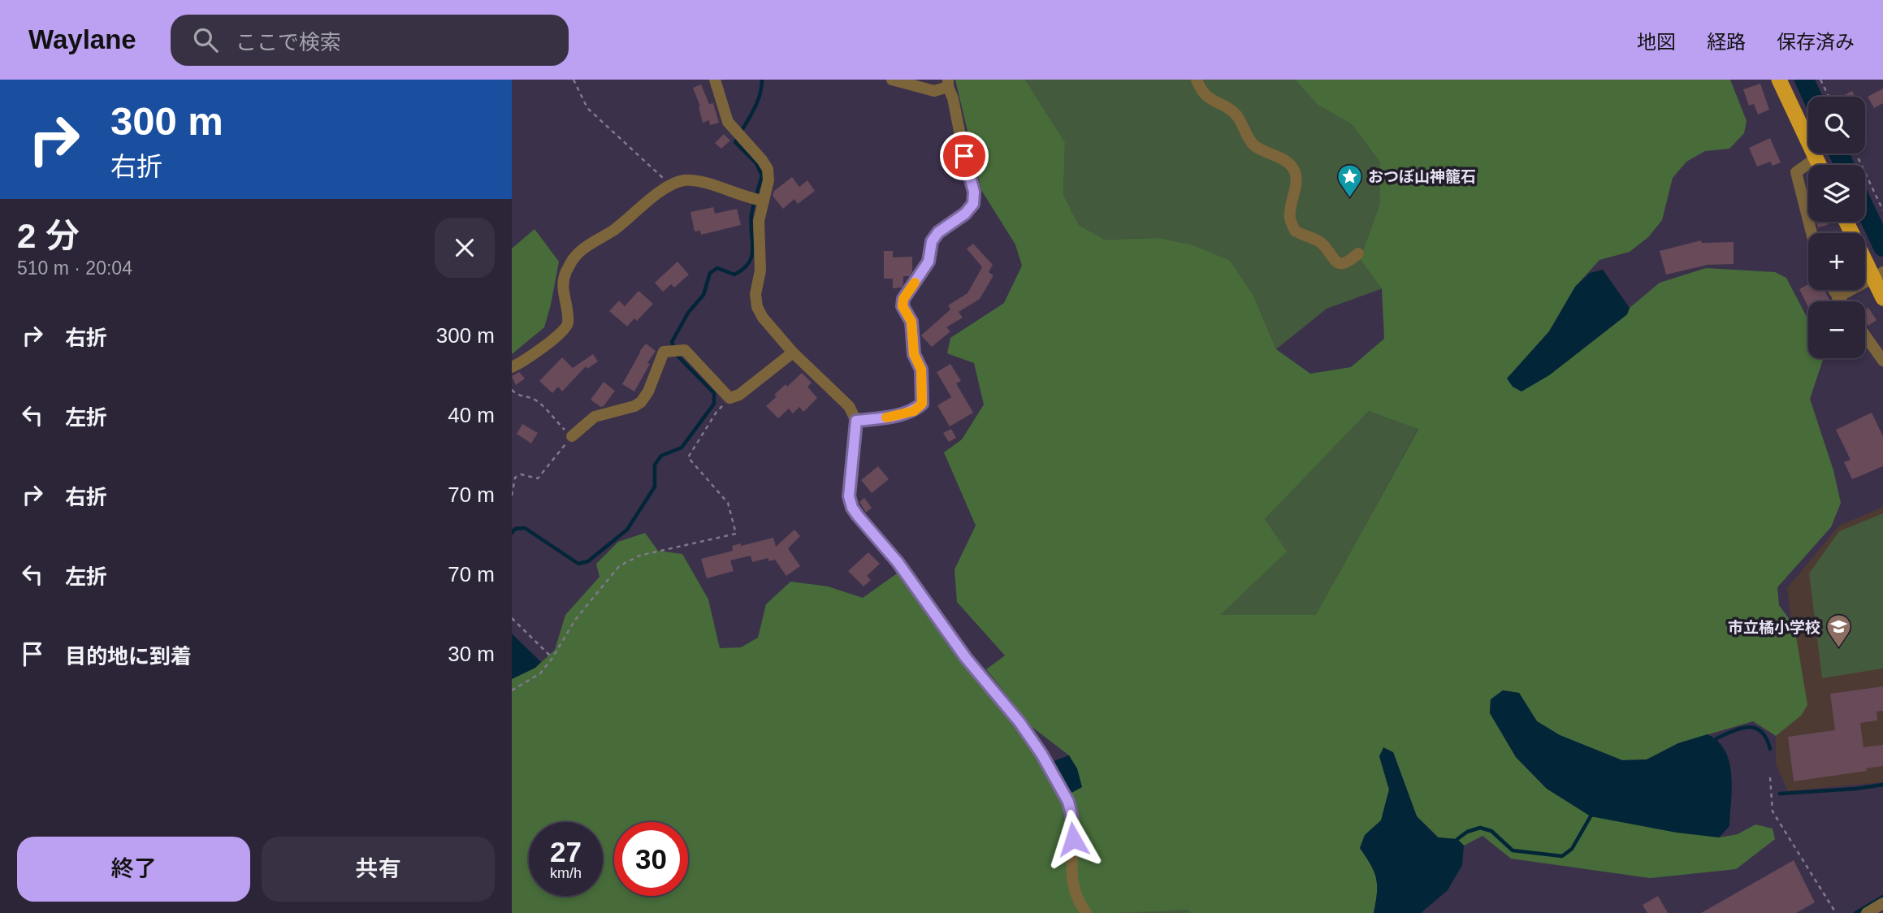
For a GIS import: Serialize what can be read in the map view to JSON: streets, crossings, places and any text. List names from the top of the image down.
{
  "places": {
    "place": ["おつぼ山神籠石"],
    "school or university": ["市立橘小学校"]
  },
  "page": {
    "header": "Waylane",
    "search": "ここで検索",
    "nav": ["地図", "経路", "保存済み"],
    "turn": ["300 m", "右折"],
    "map_buttons": ["+", "−"],
    "heading": ["2 分", "510 m · 20:04"],
    "list": [
      {
        "name": "右折",
        "value": "300 m"
      },
      {
        "name": "左折",
        "value": "40 m"
      },
      {
        "name": "右折",
        "value": "70 m"
      },
      {
        "name": "左折",
        "value": "70 m"
      },
      {
        "name": "目的地に到着",
        "value": "30 m"
      }
    ],
    "speed": "27 km/h",
    "limit": "30",
    "buttons": ["終了", "共有"]
  }
}
